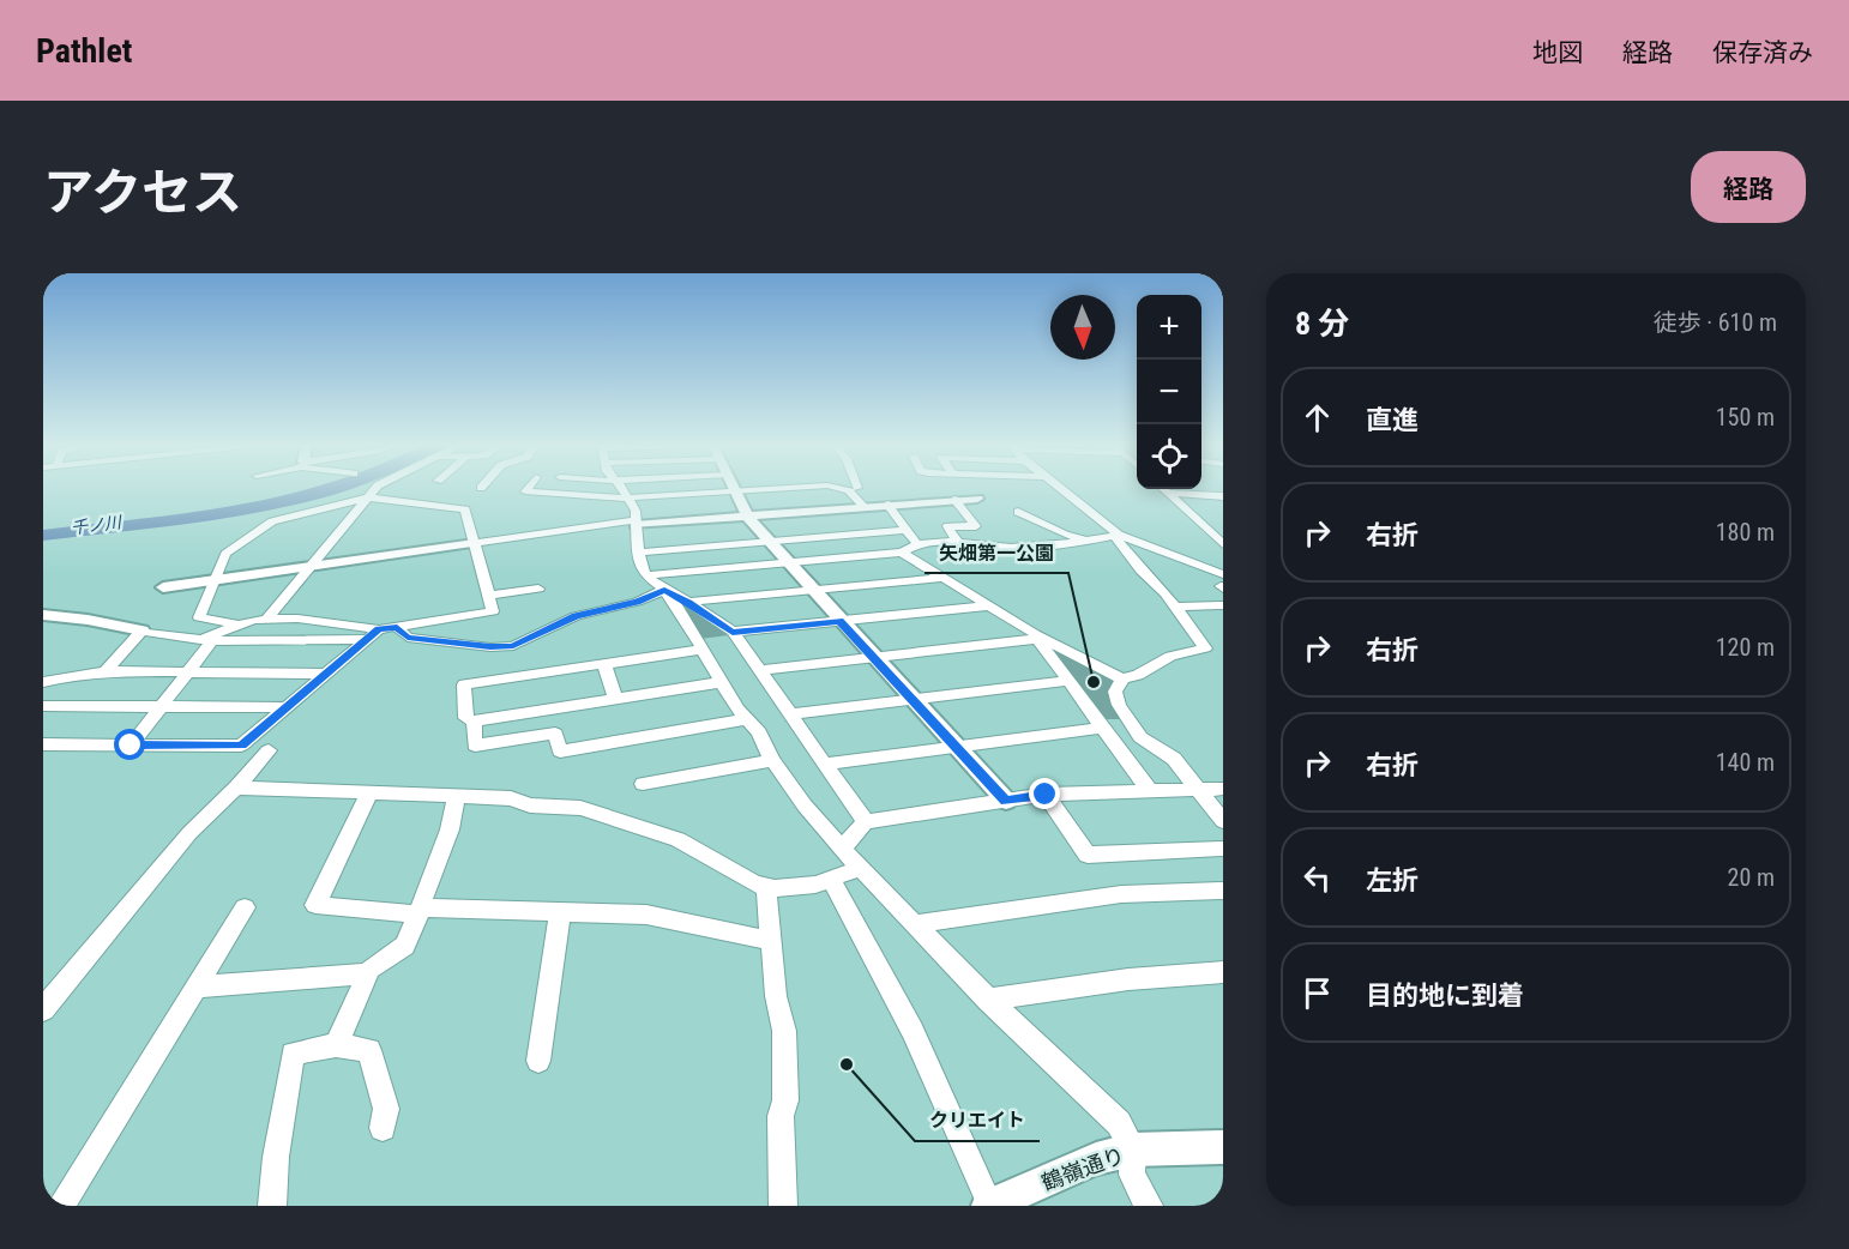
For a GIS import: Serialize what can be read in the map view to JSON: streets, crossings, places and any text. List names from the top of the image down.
{
  "streets": {
    "street": ["鶴嶺通り"]
  },
  "water": ["千ノ川"],
  "places": ["矢畑第一公園", "クリエイト"],
  "north": "bottom",
  "page": {
    "header": "Pathlet",
    "nav": ["地図", "経路", "保存済み"],
    "title": "アクセス",
    "buttons": "経路",
    "heading": ["8 分", "徒歩 · 610 m"],
    "map_buttons": ["+", "−"],
    "list": [
      ["直進", "150 m"],
      ["右折", "180 m"],
      ["右折", "120 m"],
      ["右折", "140 m"],
      ["左折", "20 m"],
      "目的地に到着"
    ]
  }
}
